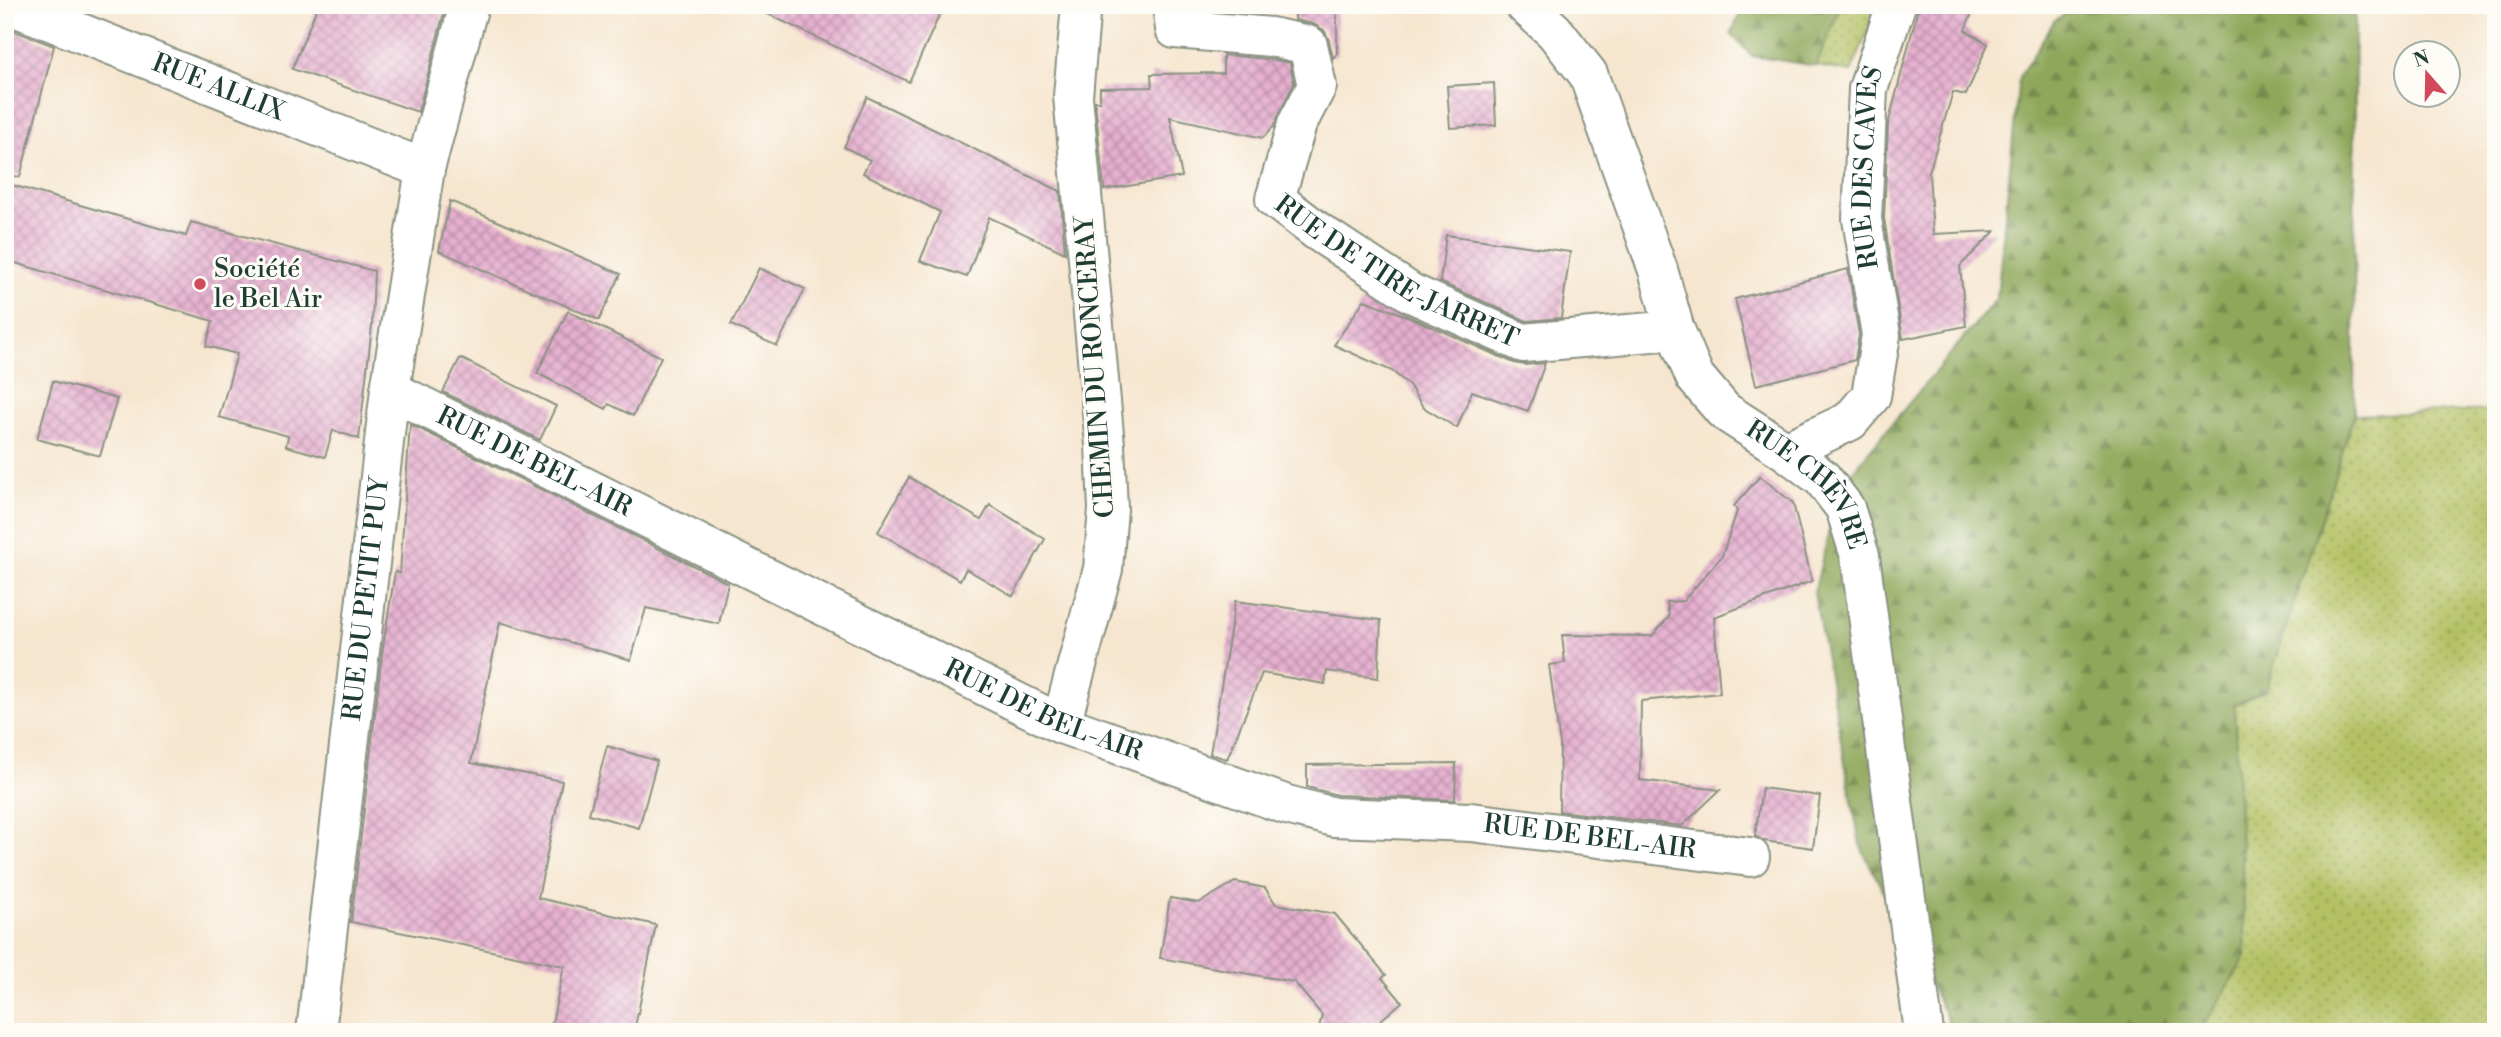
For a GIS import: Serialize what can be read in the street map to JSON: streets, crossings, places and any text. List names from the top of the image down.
{
  "streets": {
    "street": [
      "RUE ALLIX",
      "RUE DES CAVES",
      "RUE DE TIRE-JARRET",
      "CHEMIN DU RONCERAY",
      "RUE DE BEL-AIR",
      "RUE CHÈVRE",
      "RUE DU PETIT PUY"
    ]
  },
  "crossings": [
    ["RUE ALLIX", "RUE DU PETIT PUY"],
    ["RUE DES CAVES", "RUE CHÈVRE"],
    ["RUE DE TIRE-JARRET", "RUE CHÈVRE"],
    ["CHEMIN DU RONCERAY", "RUE DE BEL-AIR"],
    ["RUE DE BEL-AIR", "RUE DU PETIT PUY"]
  ],
  "places": ["Société le Bel Air"],
  "north": "top"
}
